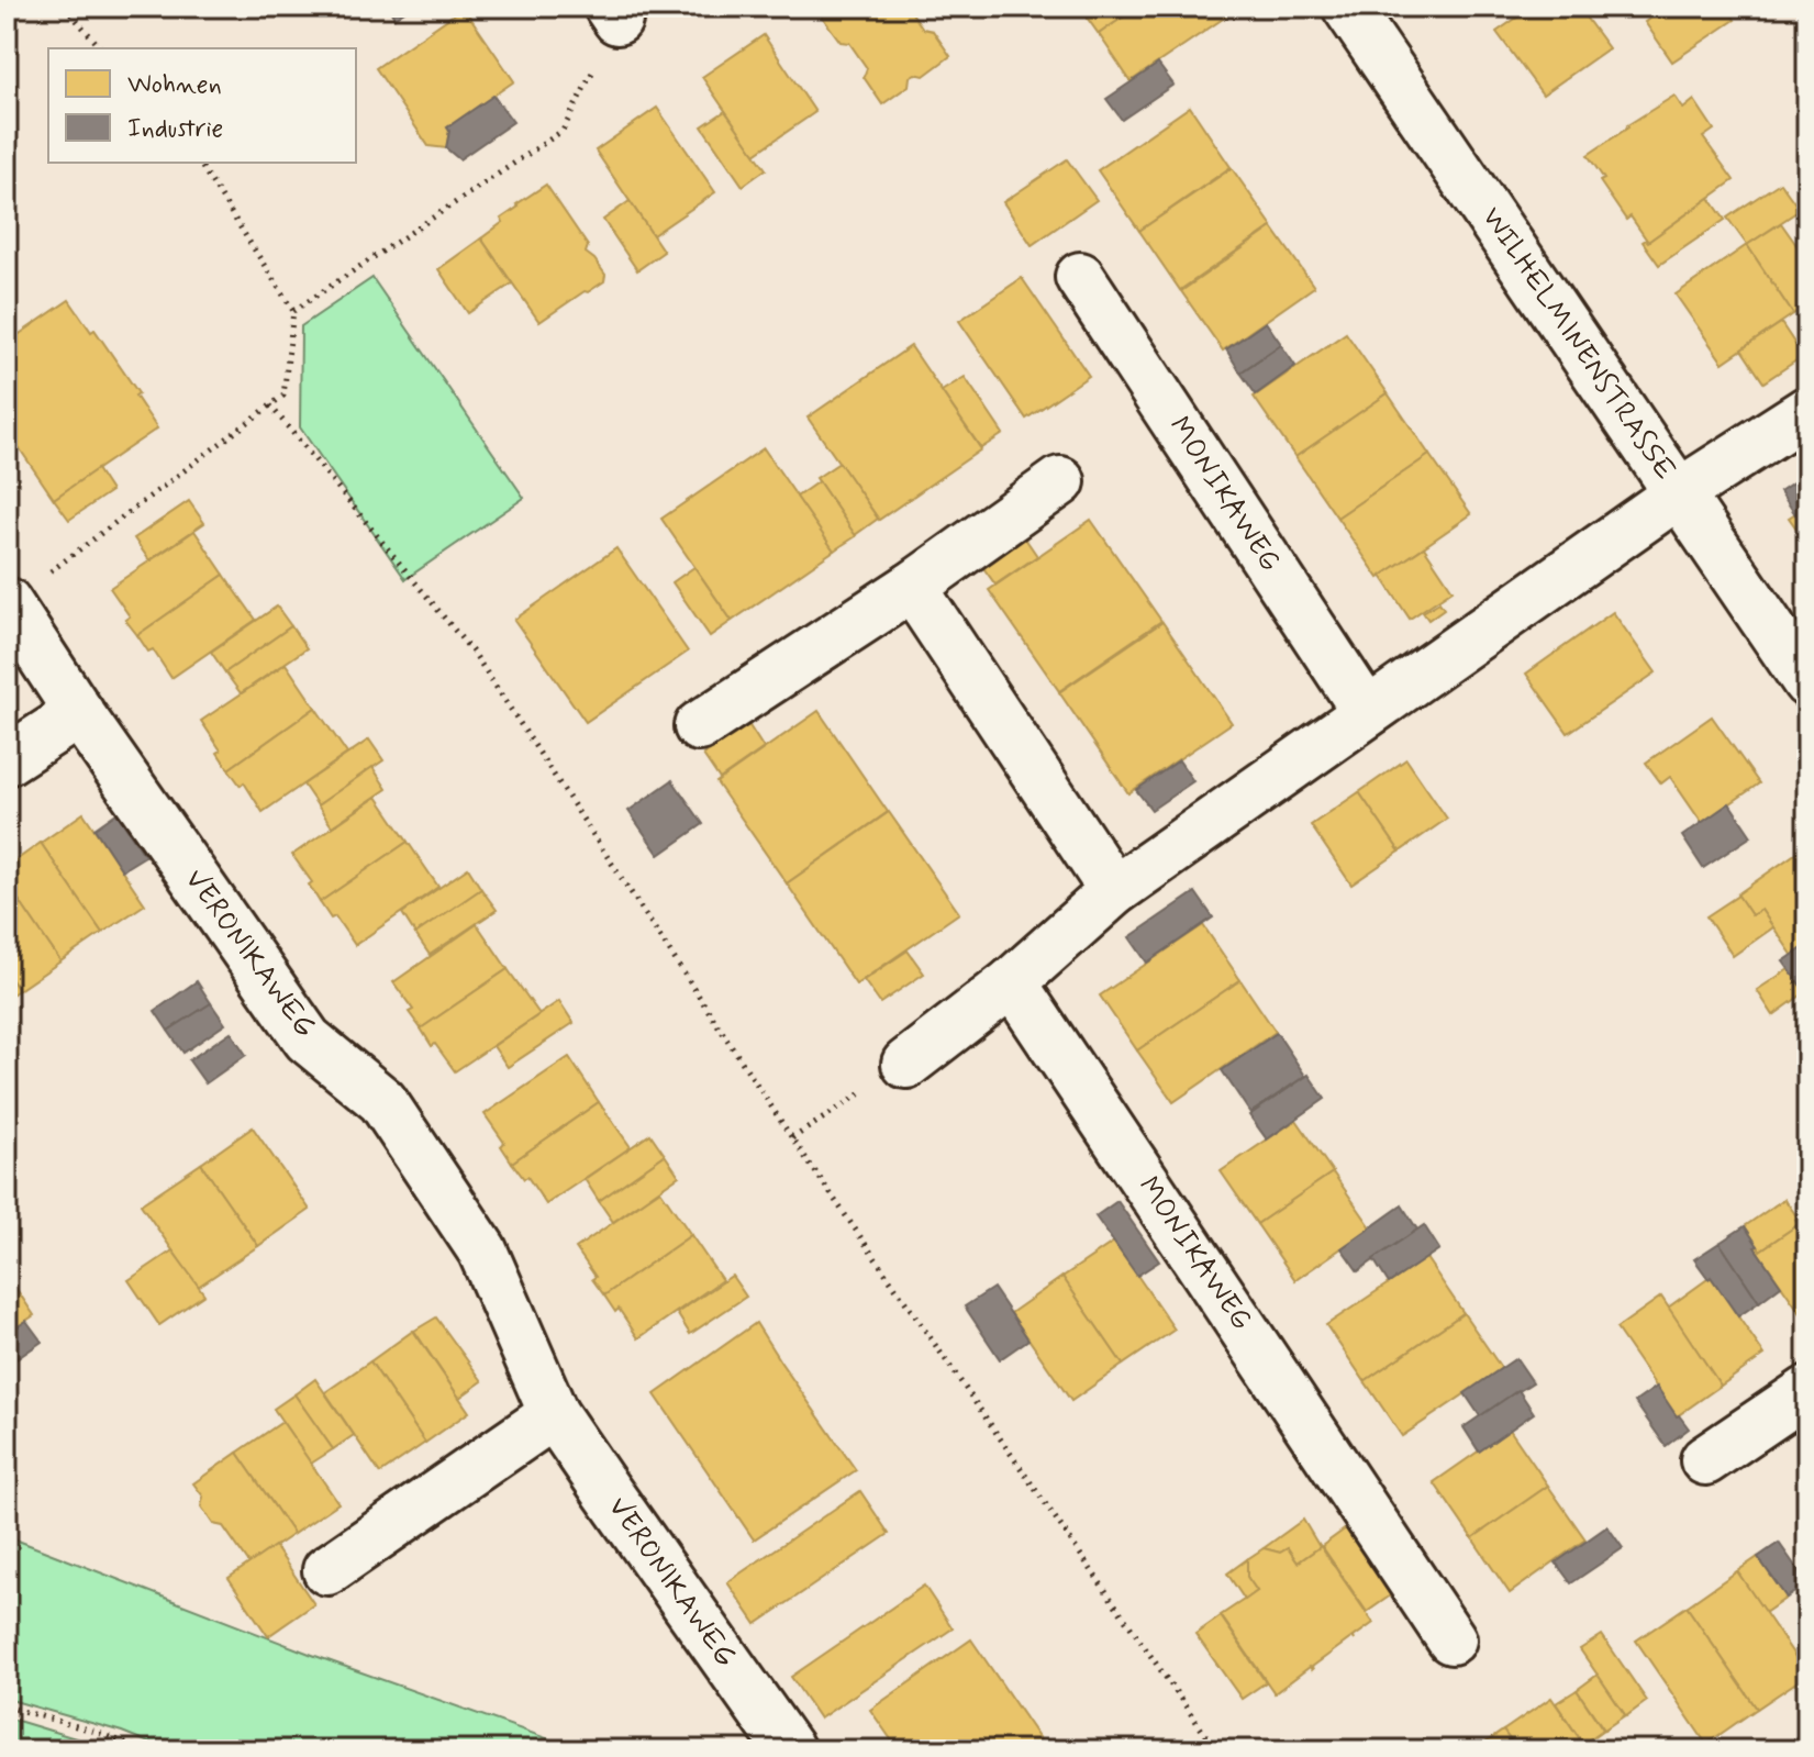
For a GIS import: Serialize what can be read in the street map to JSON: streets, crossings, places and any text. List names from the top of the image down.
{
  "streets": {
    "street": ["WILHELMINENSTRASSE", "MONIKAWEG", "VERONIKAWEG"]
  },
  "legend": ["Wohnen", "Industrie"]
}
